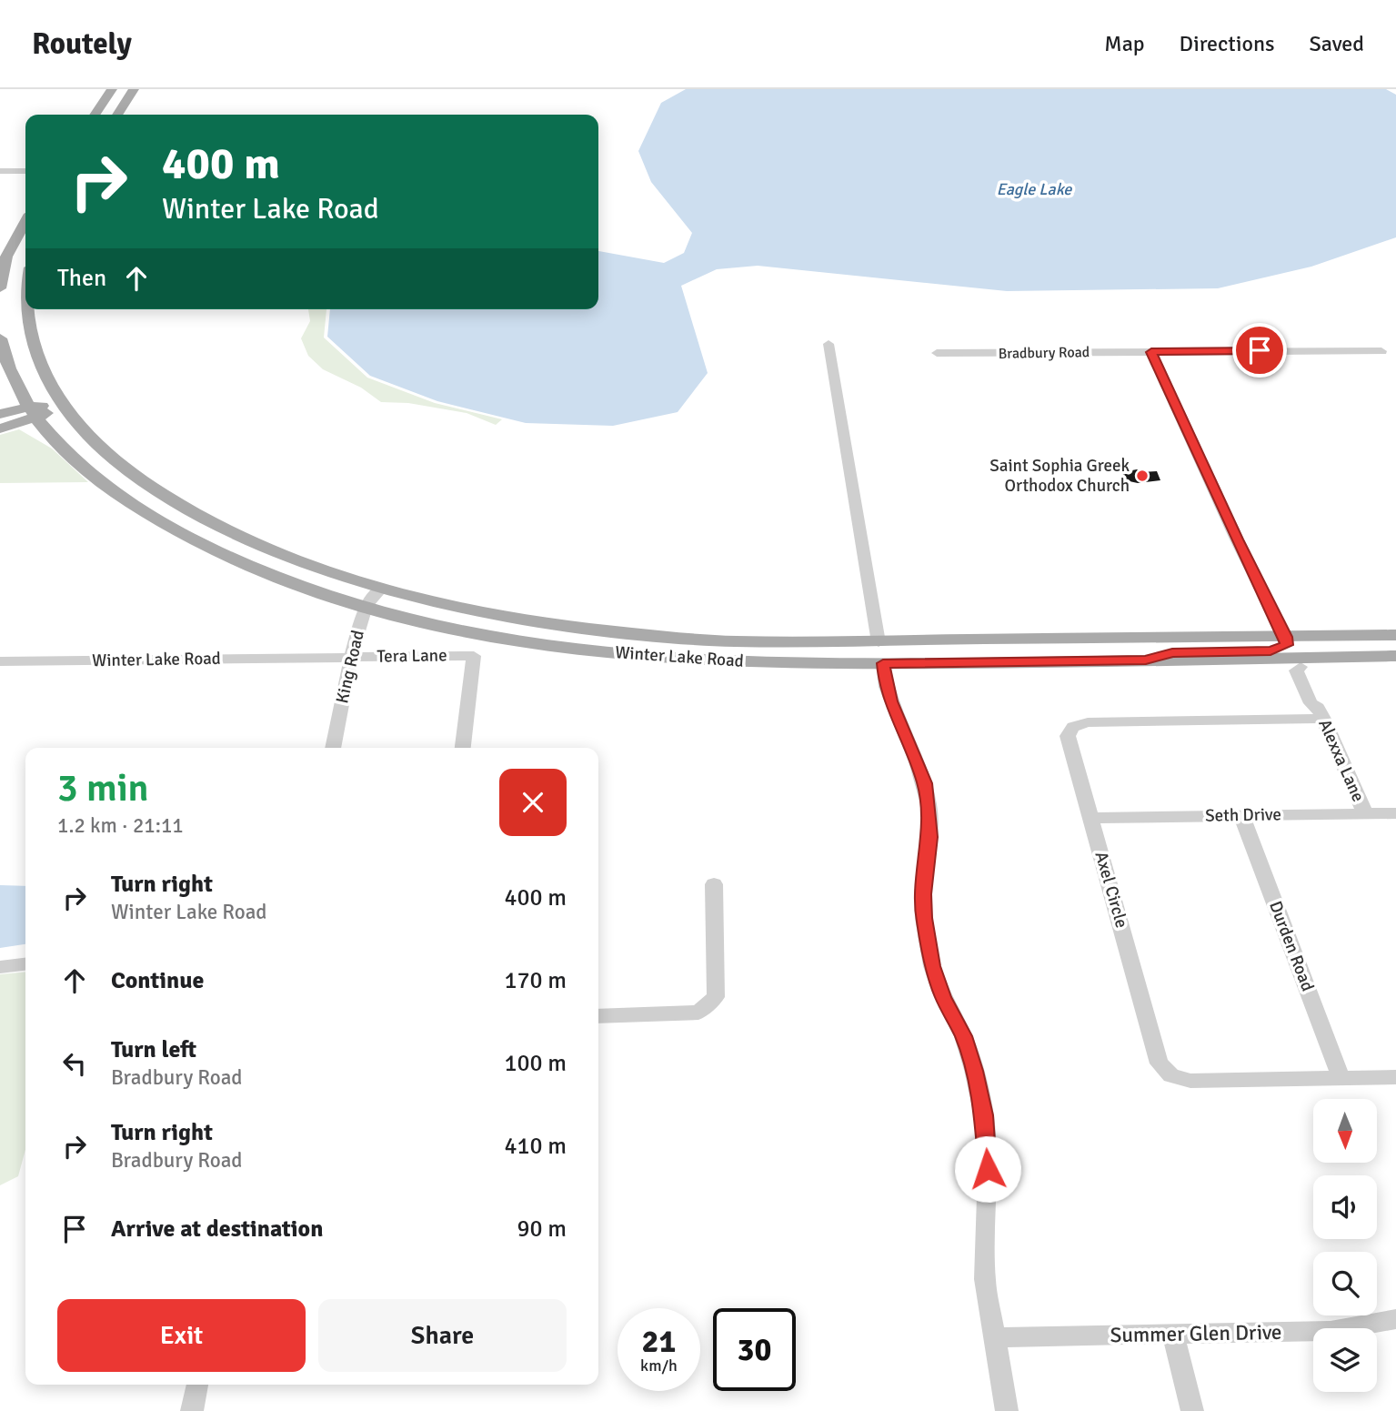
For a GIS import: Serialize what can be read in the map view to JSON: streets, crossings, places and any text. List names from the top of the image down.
{
  "streets": {
    "main road": ["Winter Lake Road"],
    "street": [
      "Bradbury Road",
      "Tera Lane",
      "King Road",
      "Alexxa Lane",
      "Seth Drive",
      "Axel Circle",
      "Durden Road",
      "Summer Glen Drive"
    ]
  },
  "crossings": [
    ["Tera Lane", "Winter Lake Road"],
    ["Tera Lane", "King Road"],
    ["Winter Lake Road", "King Road"],
    ["Winter Lake Road", "Alexxa Lane"],
    ["Alexxa Lane", "Seth Drive"],
    ["Alexxa Lane", "Axel Circle"],
    ["Seth Drive", "Axel Circle"],
    ["Seth Drive", "Durden Road"],
    ["Axel Circle", "Durden Road"]
  ],
  "water": ["Eagle Lake"],
  "places": ["Saint Sophia Greek Orthodox Church"],
  "north": "bottom",
  "page": {
    "header": "Routely",
    "nav": ["Map", "Directions", "Saved"],
    "turn": ["400 m", "Winter Lake Road"],
    "then": "Then",
    "heading": ["3 min", "1.2 km · 21:11"],
    "list": [
      {
        "name": "Turn right",
        "note": "Winter Lake Road",
        "value": "400 m"
      },
      {
        "name": "Continue",
        "value": "170 m"
      },
      {
        "name": "Turn left",
        "note": "Bradbury Road",
        "value": "100 m"
      },
      {
        "name": "Turn right",
        "note": "Bradbury Road",
        "value": "410 m"
      },
      {
        "name": "Arrive at destination",
        "value": "90 m"
      }
    ],
    "buttons": ["Exit", "Share"],
    "speed": "21 km/h",
    "limit": "30"
  }
}
